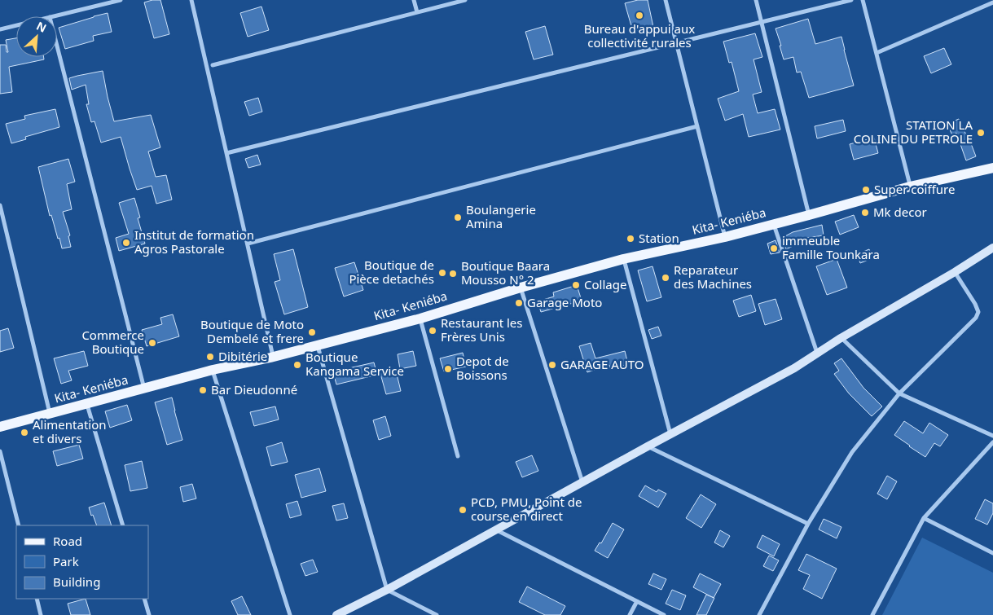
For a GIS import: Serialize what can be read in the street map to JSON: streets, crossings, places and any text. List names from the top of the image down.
{
  "streets": {
    "main road": ["Kita- Keniéba"]
  },
  "places": [
    "Bureau d'appui aux collectivité rurales",
    "STATION LA COLINE DU PETROLE",
    "Super coiffure",
    "Mk decor",
    "Boulangerie Amina",
    "Station",
    "Institut de formation Agros Pastorale",
    "immeuble Famille Tounkara",
    "Boutique de Pièce detachés",
    "Boutique Baara Mousso N° 2",
    "Reparateur des Machines",
    "Collage",
    "Garage Moto",
    "Restaurant les Frères Unis",
    "Boutique de Moto Dembelé et frere",
    "Commerce Boutique",
    "Dibitérie",
    "Boutique Kangama Service",
    "GARAGE AUTO",
    "Depot de Boissons",
    "Bar Dieudonné",
    "Alimentation et divers",
    "PCD, PMU, Point de course en direct"
  ],
  "legend": ["Road", "Park", "Building"],
  "north": "top right"
}
